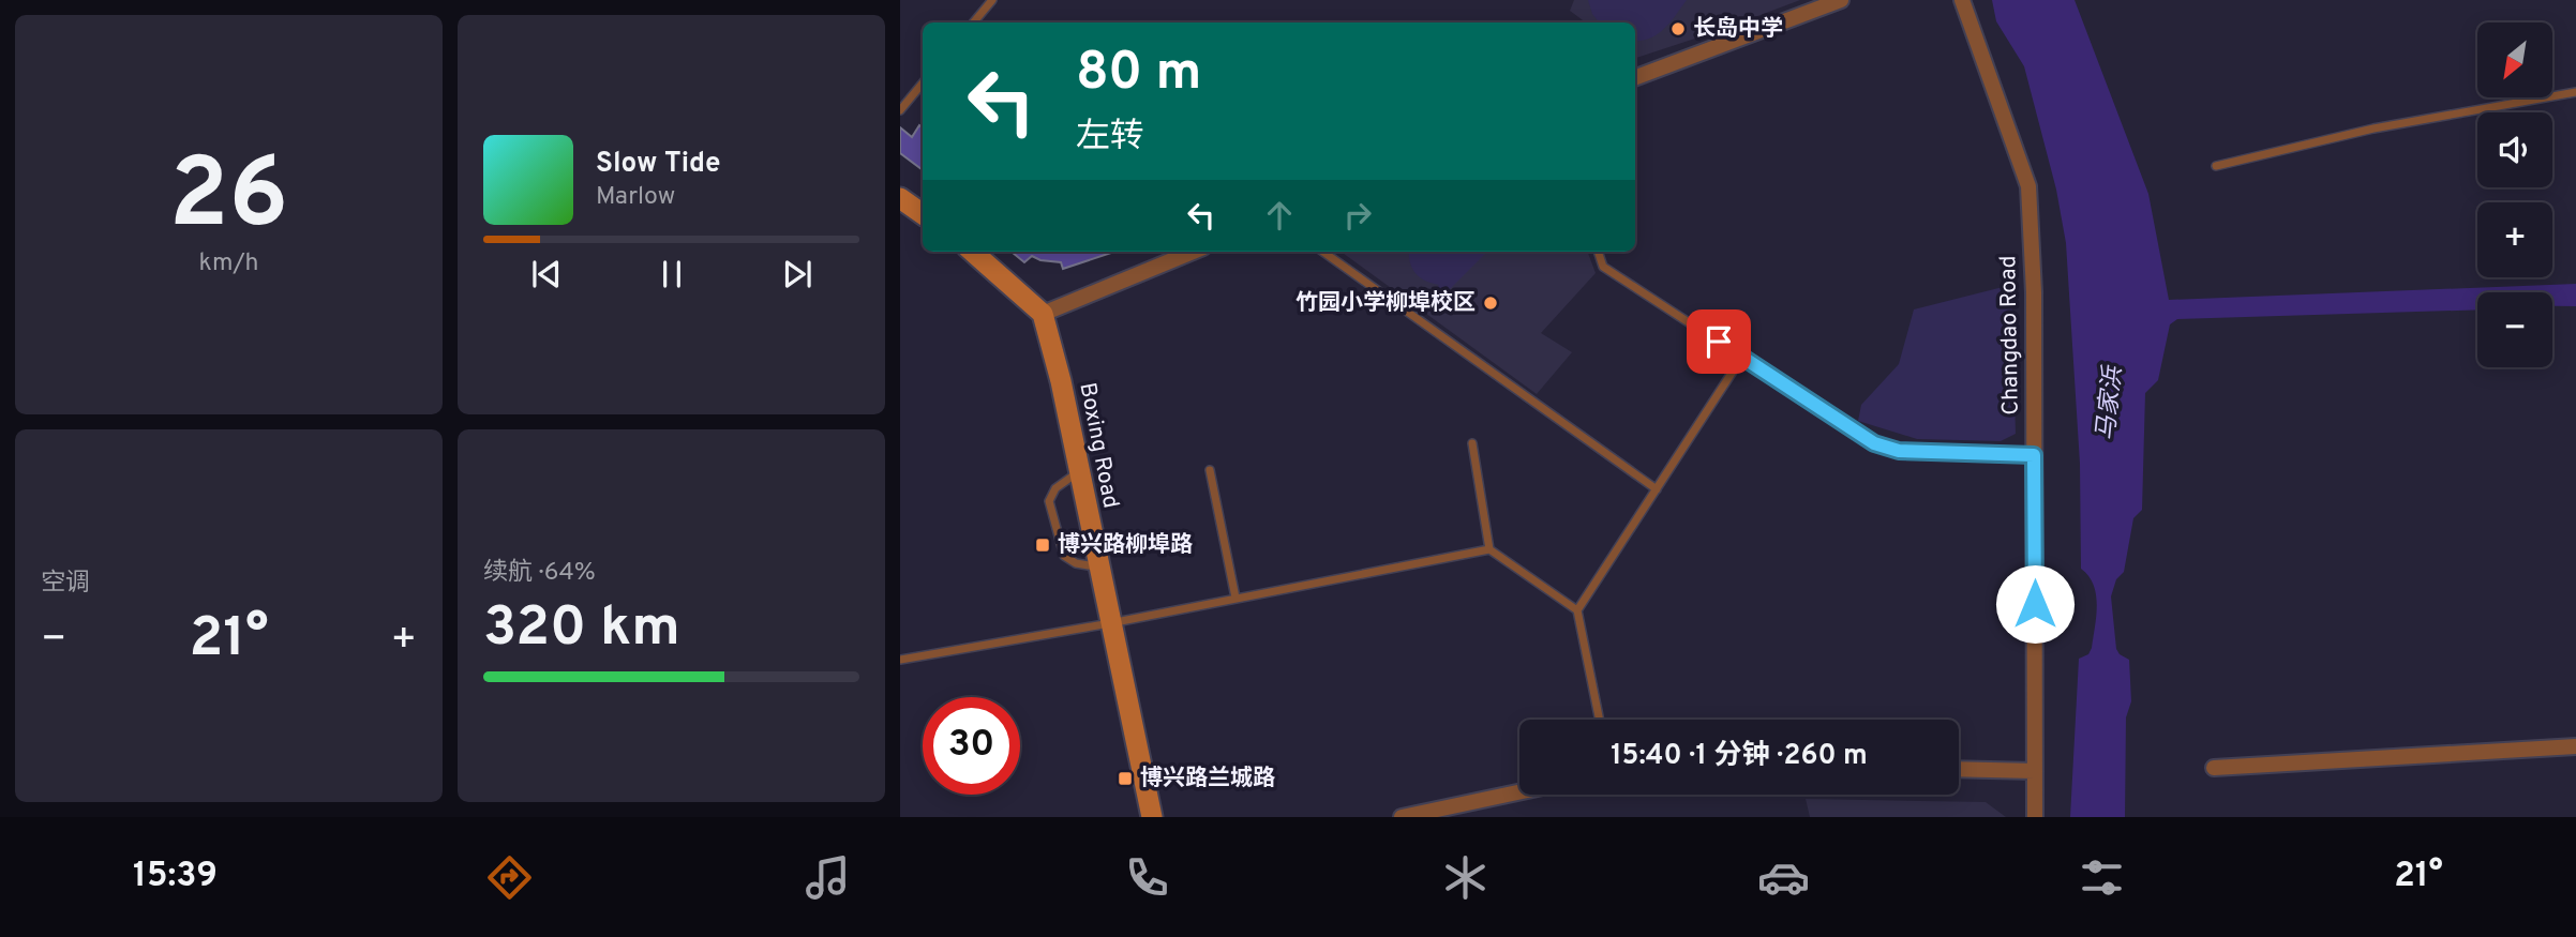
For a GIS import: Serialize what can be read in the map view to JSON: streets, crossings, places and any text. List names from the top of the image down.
{
  "streets": {
    "street": ["Changdao Road", "Boxing Road"]
  },
  "water": ["马家浜"],
  "places": {
    "other": ["长岛中学", "竹园小学柳埠校区"],
    "transit": ["博兴路柳埠路", "博兴路兰城路"]
  },
  "north": "bottom left",
  "page": {
    "tile": [
      ["26", "km/h"],
      "空调",
      ["续航 · 64%", "320 km"]
    ],
    "map_buttons": ["+", "−"],
    "turn": ["80 m", "左转"],
    "song": ["Slow Tide", "Marlow"],
    "heat": ["−", "21°", "+"],
    "limit": "30",
    "trip": "15:40 · 1 分钟 · 260 m",
    "tabs": ["15:39", "21°"]
  }
}
